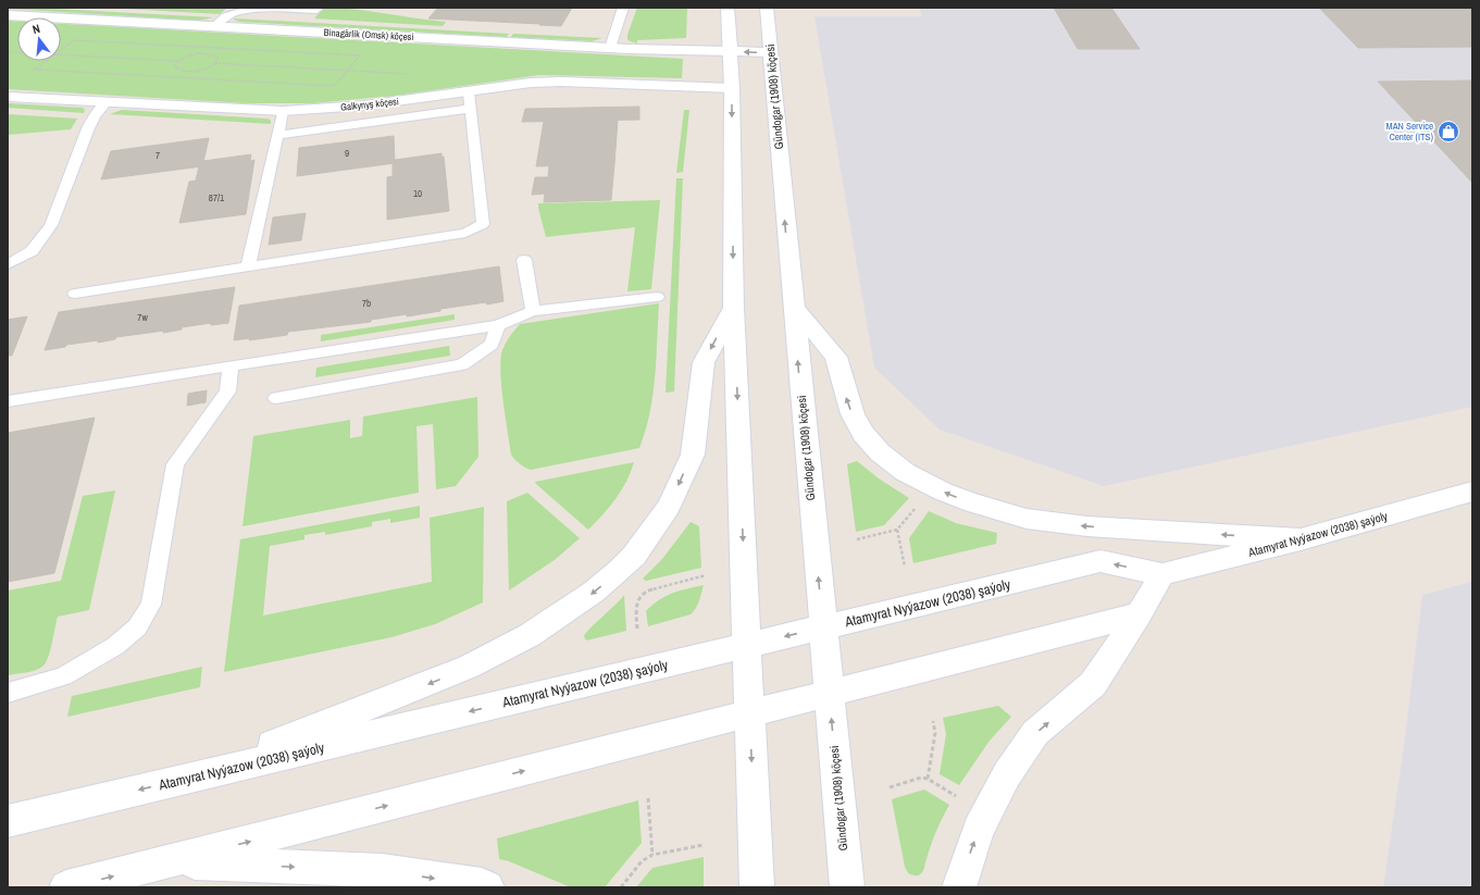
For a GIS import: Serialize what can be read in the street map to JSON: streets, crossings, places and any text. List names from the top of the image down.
{
  "streets": {
    "main road": [
      "Binagärlik (Omsk) köçesi",
      "Gündogar (1908) köçesi",
      "Galkynyş köçesi",
      "Atamyrat Nyýazow (2038) şaýoly"
    ]
  },
  "crossings": [
    ["Binagärlik (Omsk) köçesi", "Gündogar (1908) köçesi"],
    ["Gündogar (1908) köçesi", "Atamyrat Nyýazow (2038) şaýoly"]
  ],
  "places": {
    "shop": ["MAN Service Center (ITS)"]
  },
  "house_numbers": [
    "9",
    "7",
    "10",
    "87/1",
    "7b",
    "7w"
  ],
  "north": "top"
}
